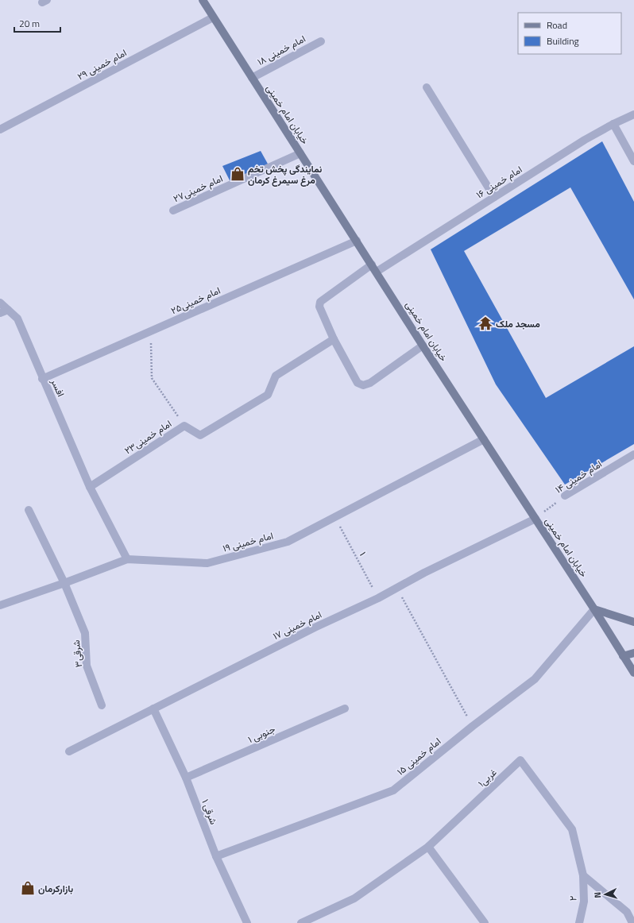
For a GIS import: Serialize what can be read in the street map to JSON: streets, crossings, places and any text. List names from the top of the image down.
{
  "streets": {
    "main road": ["خیابان امام خمینی"],
    "street": [
      "امام خمینی ۱۸",
      "امام خمینی ۲۹",
      "امام خمینی ۱۶",
      "امام خمینی۲۷",
      "امام خمینی۲۵",
      "افسر",
      "امام خمینی۲۳",
      "امام خمینی ۱۴",
      "امام خمینی ۱۹",
      "امام خمینی ۱۷",
      "شرقی۳",
      "۱ جنوبی",
      "امام خمینی ۱۵",
      "غربی۱",
      "۱ شرقی",
      "۲"
    ],
    "path": ["۱"]
  },
  "crossings": [
    ["امام خمینی ۱۸", "خیابان امام خمینی"],
    ["امام خمینی ۲۹", "خیابان امام خمینی"],
    ["خیابان امام خمینی", "امام خمینی ۱۶"],
    ["خیابان امام خمینی", "امام خمینی۲۷"],
    ["خیابان امام خمینی", "امام خمینی۲۵"],
    ["خیابان امام خمینی", "امام خمینی ۱۴"],
    ["خیابان امام خمینی", "امام خمینی ۱۹"],
    ["خیابان امام خمینی", "امام خمینی ۱۷"],
    ["خیابان امام خمینی", "امام خمینی ۱۵"],
    ["امام خمینی۲۵", "افسر"],
    ["افسر", "امام خمینی۲۳"],
    ["افسر", "امام خمینی ۱۹"],
    ["امام خمینی ۱۴", "امام خمینی ۱۷"],
    ["امام خمینی ۱۹", "۱"],
    ["امام خمینی ۱۹", "شرقی۳"],
    ["۱", "امام خمینی ۱۷"],
    ["امام خمینی ۱۷", "۱ شرقی"],
    ["۱ جنوبی", "۱ شرقی"],
    ["امام خمینی ۱۵", "۱ شرقی"],
    ["غربی۱", "۲"]
  ],
  "places": {
    "shop": ["نمایندگی پخش تخم مرغ سیمرغ کرمان", "بازارکرمان"],
    "temple": ["مسجد ملک"]
  },
  "legend": ["Road", "Building"],
  "scale_bar": "20 m",
  "north": "left"
}
